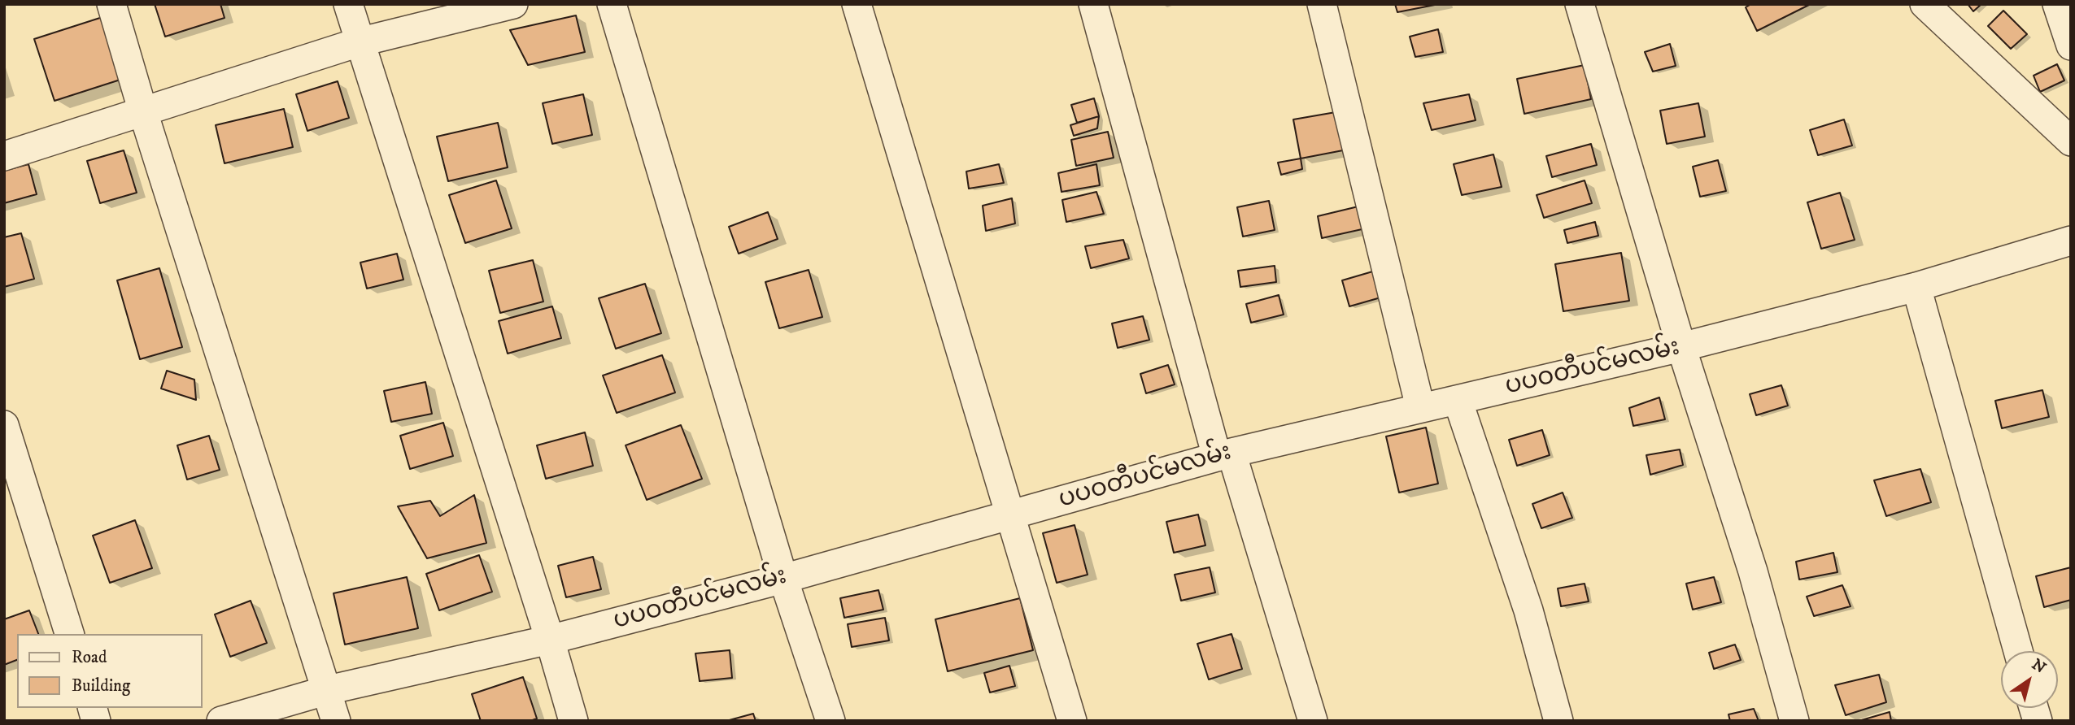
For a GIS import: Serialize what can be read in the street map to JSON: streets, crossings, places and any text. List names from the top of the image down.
{
  "streets": {
    "street": ["ပပဝတီပင်မလမ်း"]
  },
  "legend": ["Road", "Building"],
  "north": "top right"
}
